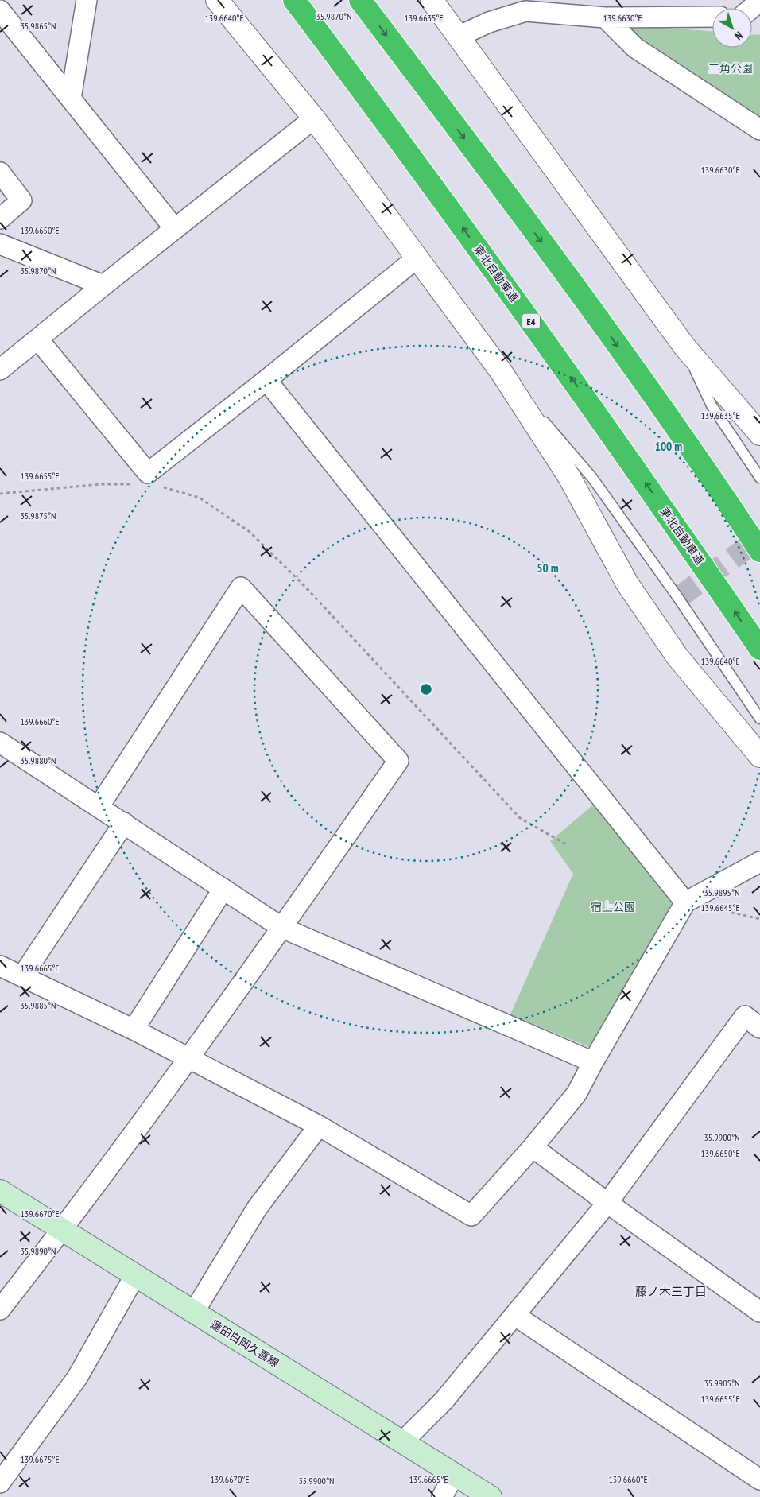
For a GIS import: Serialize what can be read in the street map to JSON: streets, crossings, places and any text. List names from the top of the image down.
{
  "streets": {
    "highway": ["東北自動車道", "E4"],
    "main road": ["蓮田白岡久喜線"]
  },
  "districts": ["藤ノ木三丁目"],
  "parks": ["三角公園", "宿上公園"],
  "north": "bottom right",
  "coordinates": [
    "35.9870°N",
    "139.6640°E",
    "139.6635°E",
    "139.6630°E",
    "35.9865°N",
    "139.6650°E",
    "139.6655°E",
    "35.9875°N",
    "139.6660°E",
    "35.9880°N",
    "35.9895°N",
    "139.6645°E",
    "139.6665°E",
    "35.9885°N",
    "35.9900°N",
    "139.6670°E",
    "35.9890°N",
    "35.9905°N",
    "139.6675°E"
  ],
  "rings": ["100 m", "50 m"]
}
